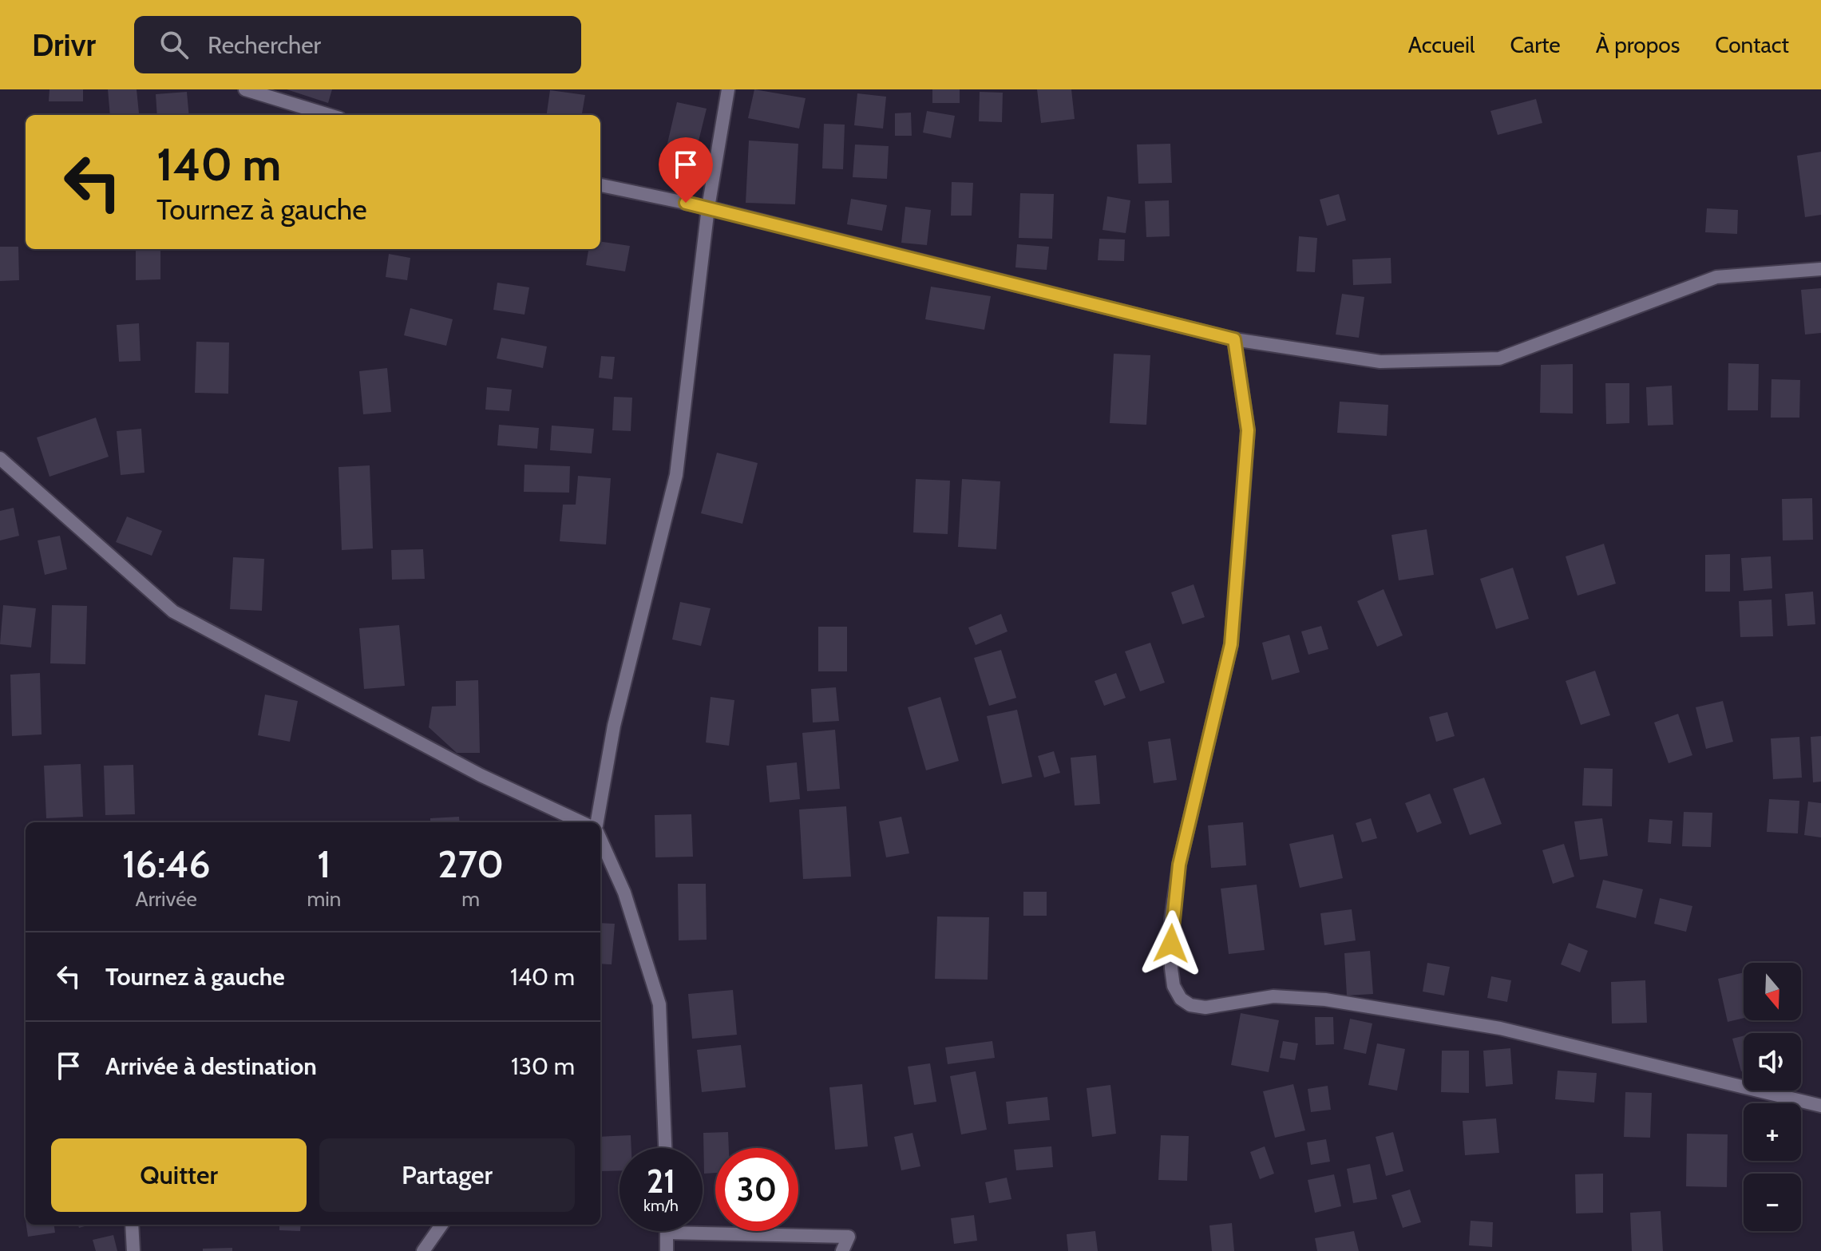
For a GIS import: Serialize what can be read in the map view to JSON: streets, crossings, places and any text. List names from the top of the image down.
{
  "north": "bottom",
  "page": {
    "header": "Drivr",
    "search": "Rechercher",
    "nav": [
      "Accueil",
      "Carte",
      "À propos",
      "Contact"
    ],
    "turn": ["140 m", "Tournez à gauche"],
    "eta": [
      "16:46",
      "Arrivée",
      "1",
      "min",
      "270",
      "m"
    ],
    "list": [
      {
        "name": "Tournez à gauche",
        "value": "140 m"
      },
      {
        "name": "Arrivée à destination",
        "value": "130 m"
      }
    ],
    "map_buttons": ["+", "−"],
    "buttons": ["Quitter", "Partager"],
    "speed": "21 km/h",
    "limit": "30"
  }
}
